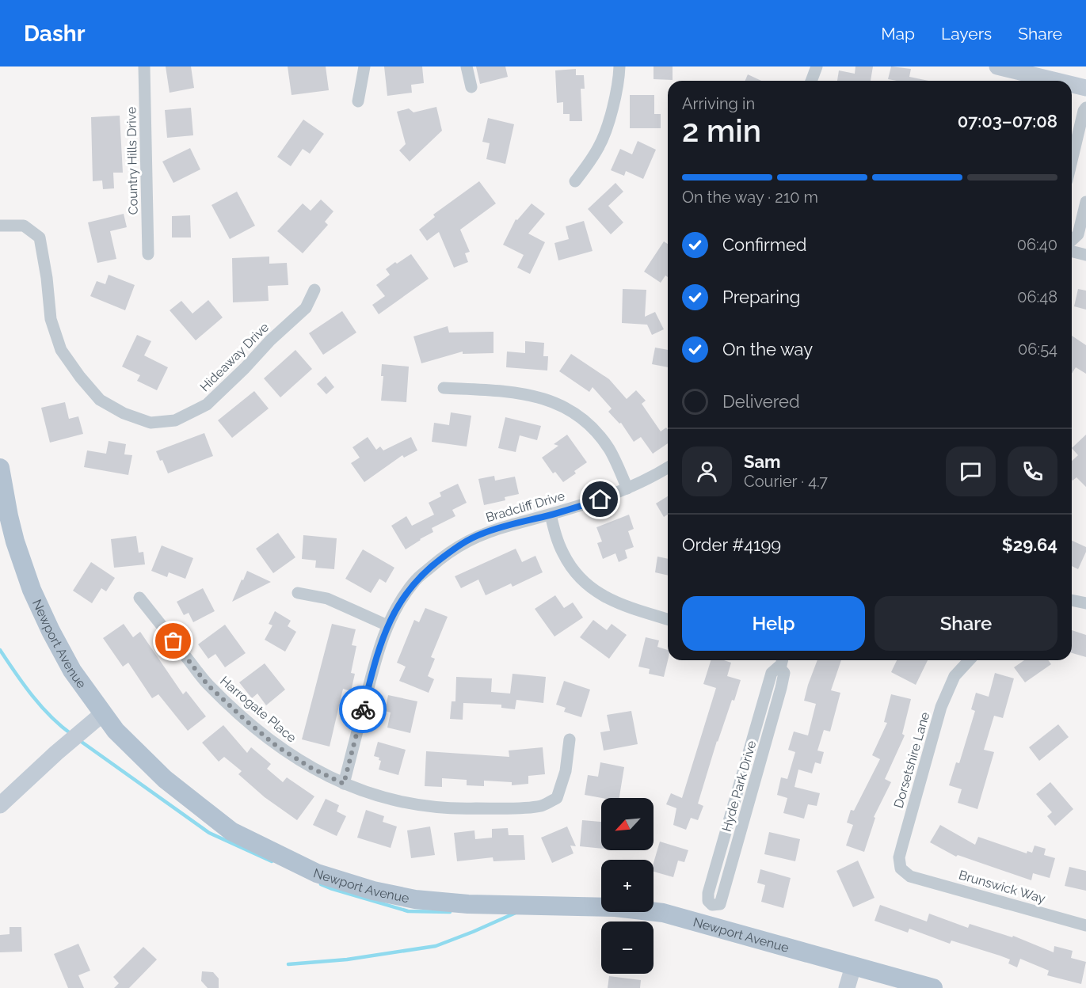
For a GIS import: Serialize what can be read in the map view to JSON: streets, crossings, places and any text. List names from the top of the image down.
{
  "streets": {
    "main road": ["Newport Avenue"],
    "street": [
      "Country Hills Drive",
      "Hideaway Drive",
      "Bradcliff Drive",
      "Harrogate Place",
      "Dorsetshire Lane",
      "Hyde Park Drive",
      "Brunswick Way"
    ]
  },
  "crossings": [
    ["Bradcliff Drive", "Harrogate Place"],
    ["Newport Avenue", "Hyde Park Drive"],
    ["Dorsetshire Lane", "Brunswick Way"]
  ],
  "north": "bottom left",
  "page": {
    "header": "Dashr",
    "nav": ["Map", "Layers", "Share"],
    "heading": ["2 min", "Arriving in", "07:03–07:08"],
    "panel": [
      "Sam",
      "Courier · 4.7",
      "Order #4199",
      "$29.64"
    ],
    "bar": "On the way · 210 m",
    "list": [
      ["Confirmed", "06:40"],
      ["Preparing", "06:48"],
      ["On the way", "06:54"],
      "Delivered"
    ],
    "buttons": ["Help", "Share"],
    "map_buttons": ["+", "−"]
  }
}
